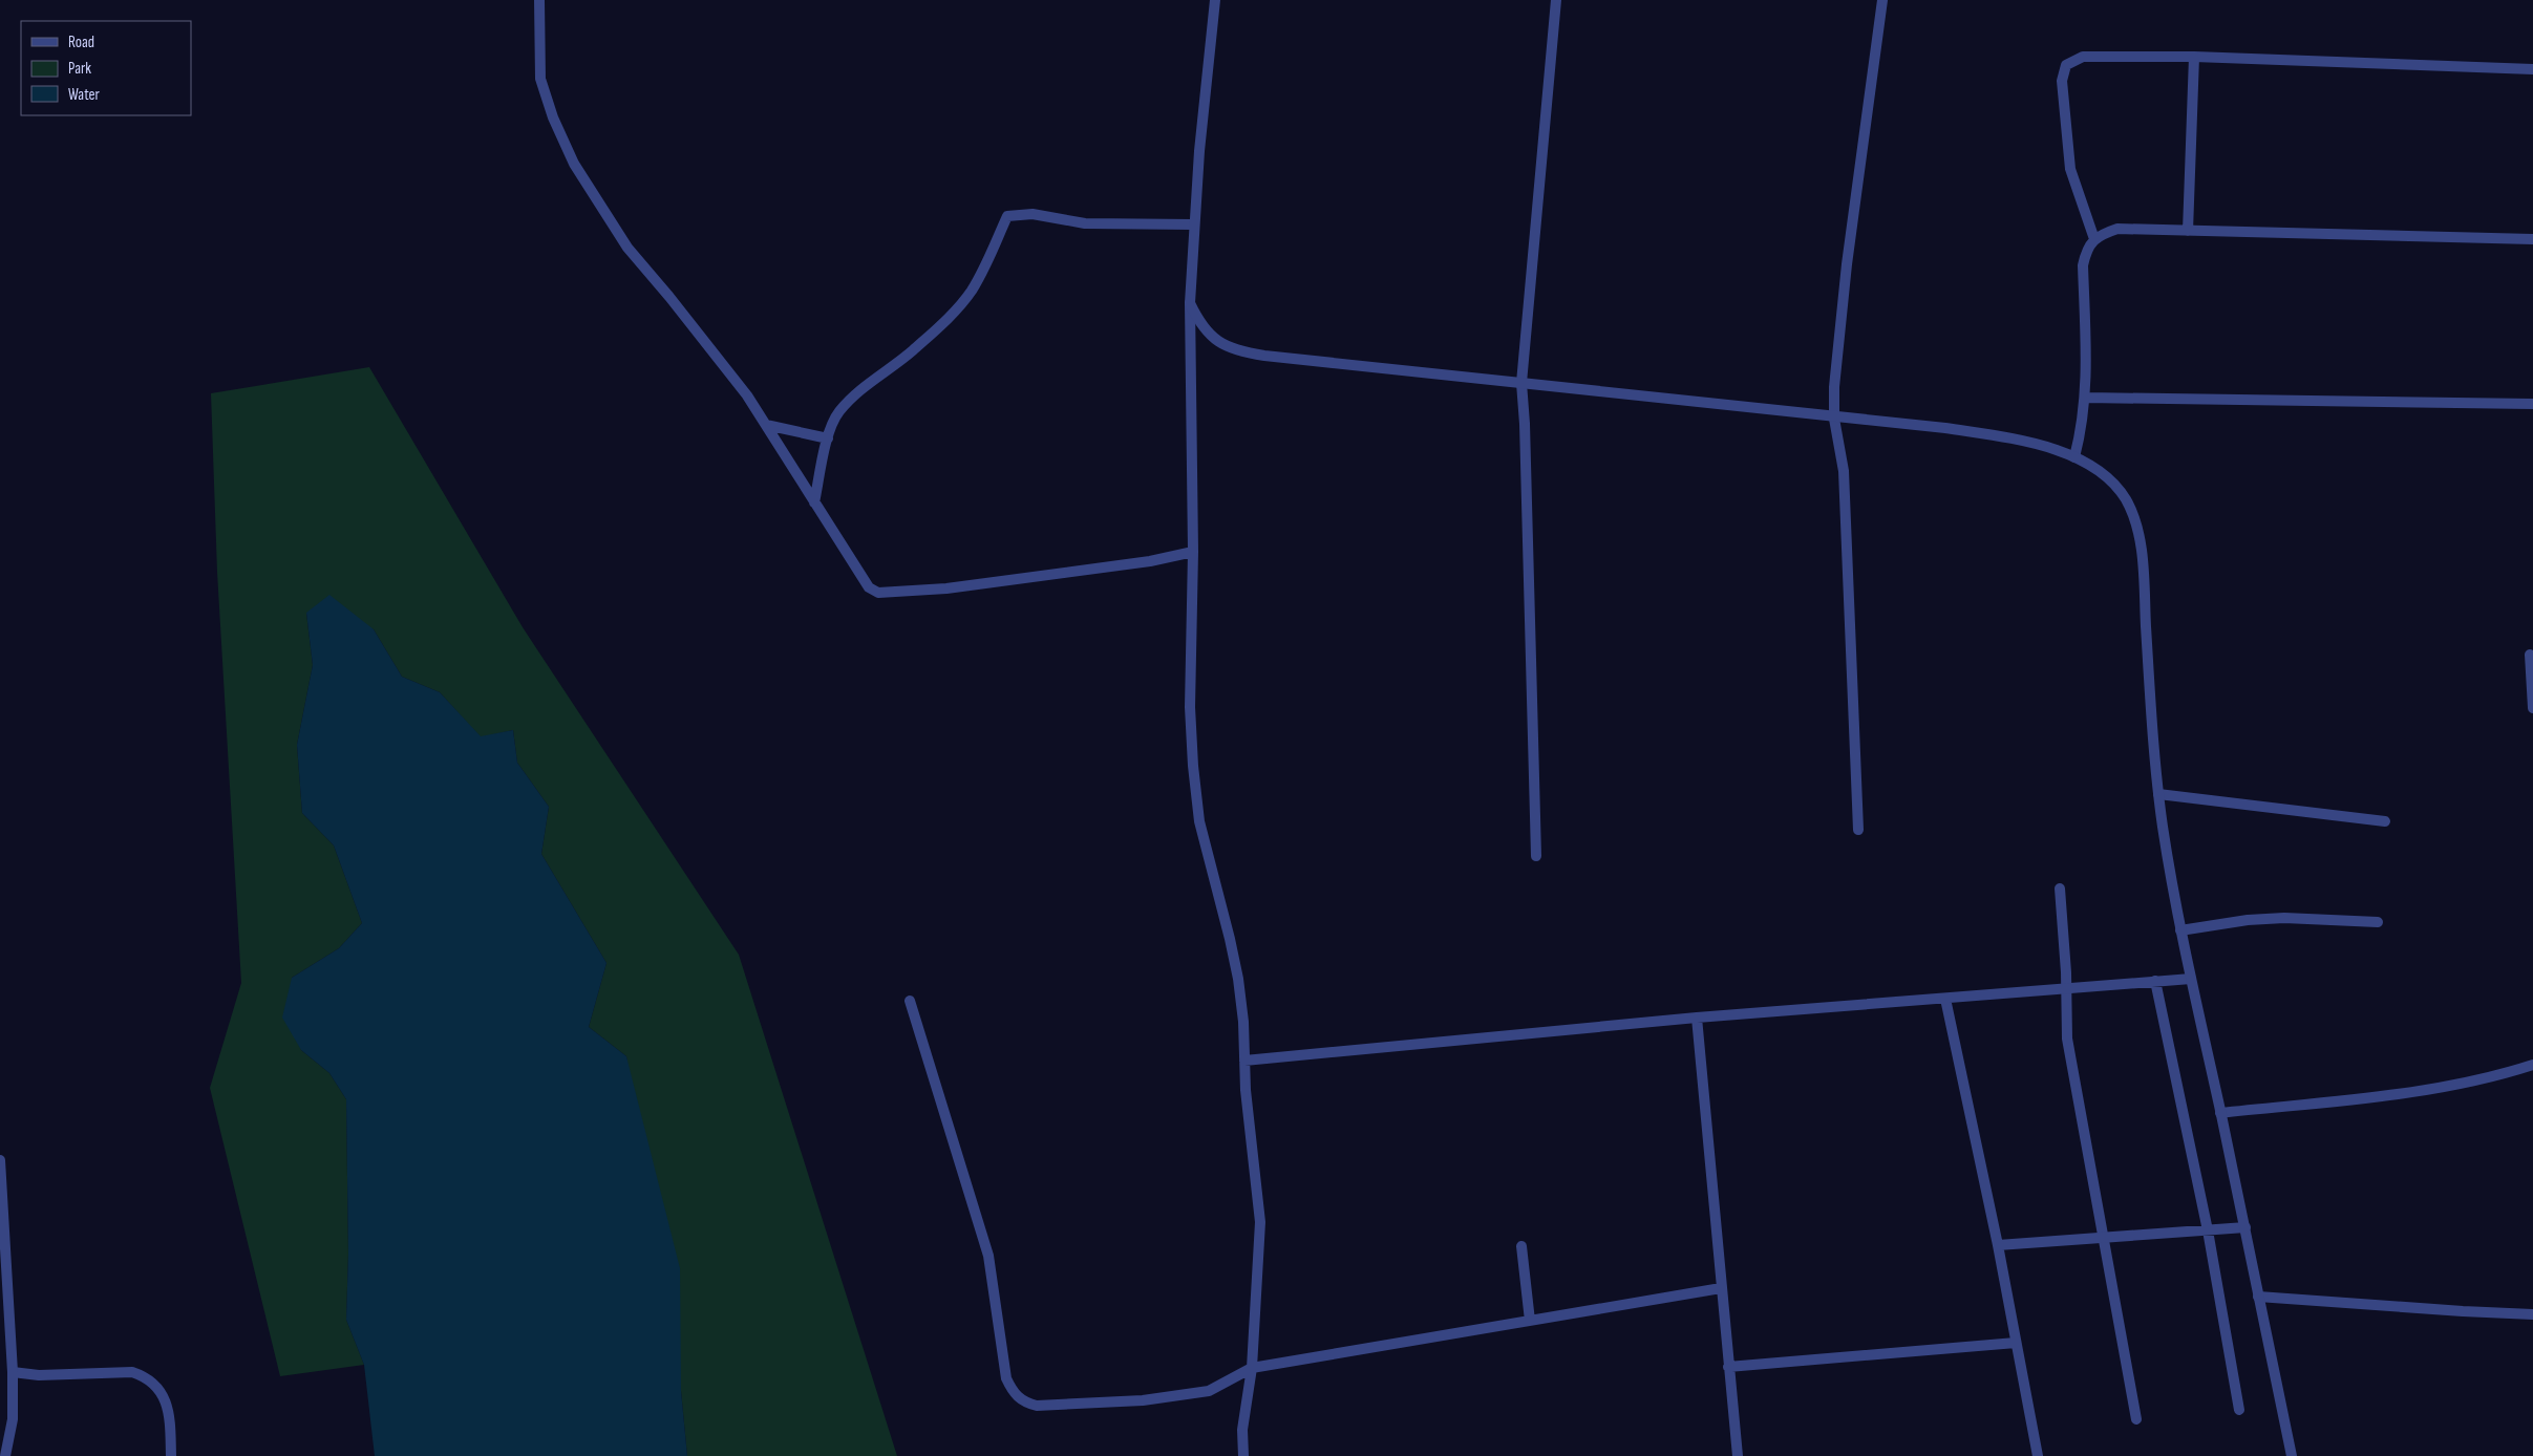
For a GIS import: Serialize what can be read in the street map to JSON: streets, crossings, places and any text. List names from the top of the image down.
{
  "legend": ["Road", "Park", "Water"]
}
